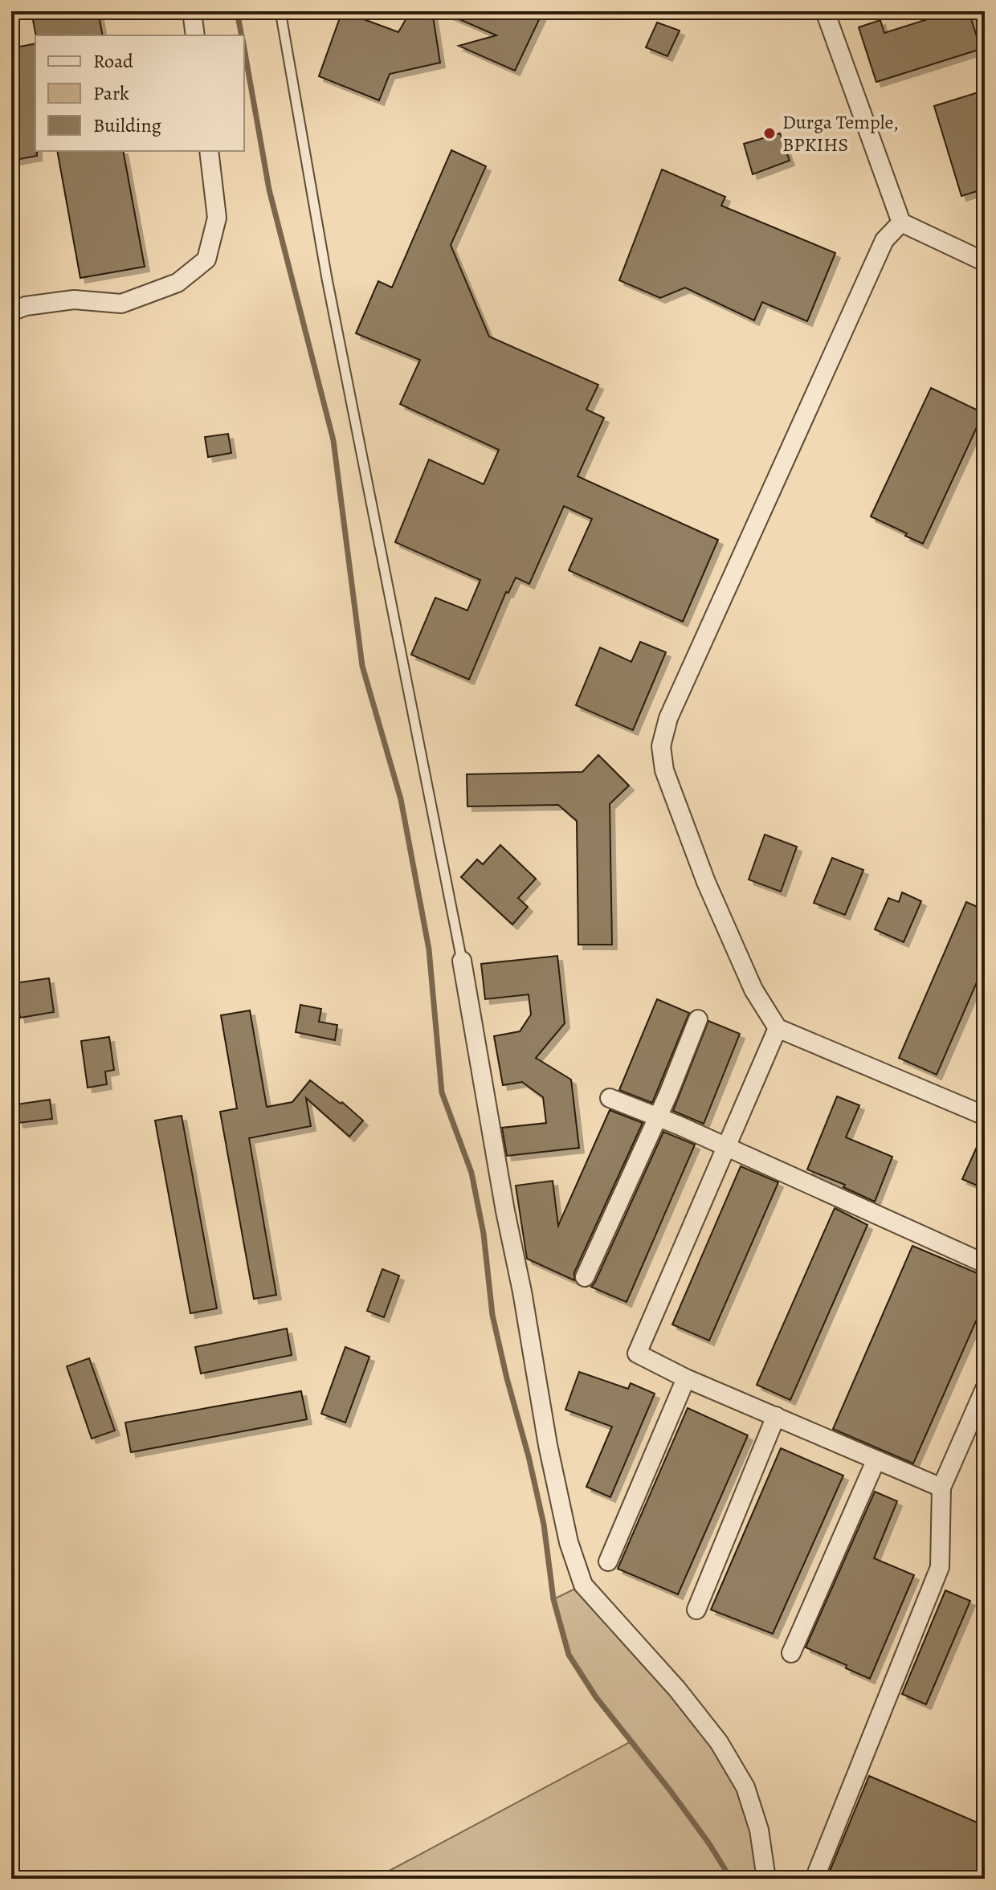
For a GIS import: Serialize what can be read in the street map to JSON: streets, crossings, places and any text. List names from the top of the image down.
{
  "places": ["Durga Temple, BPKIHS"],
  "legend": ["Road", "Park", "Building"]
}
